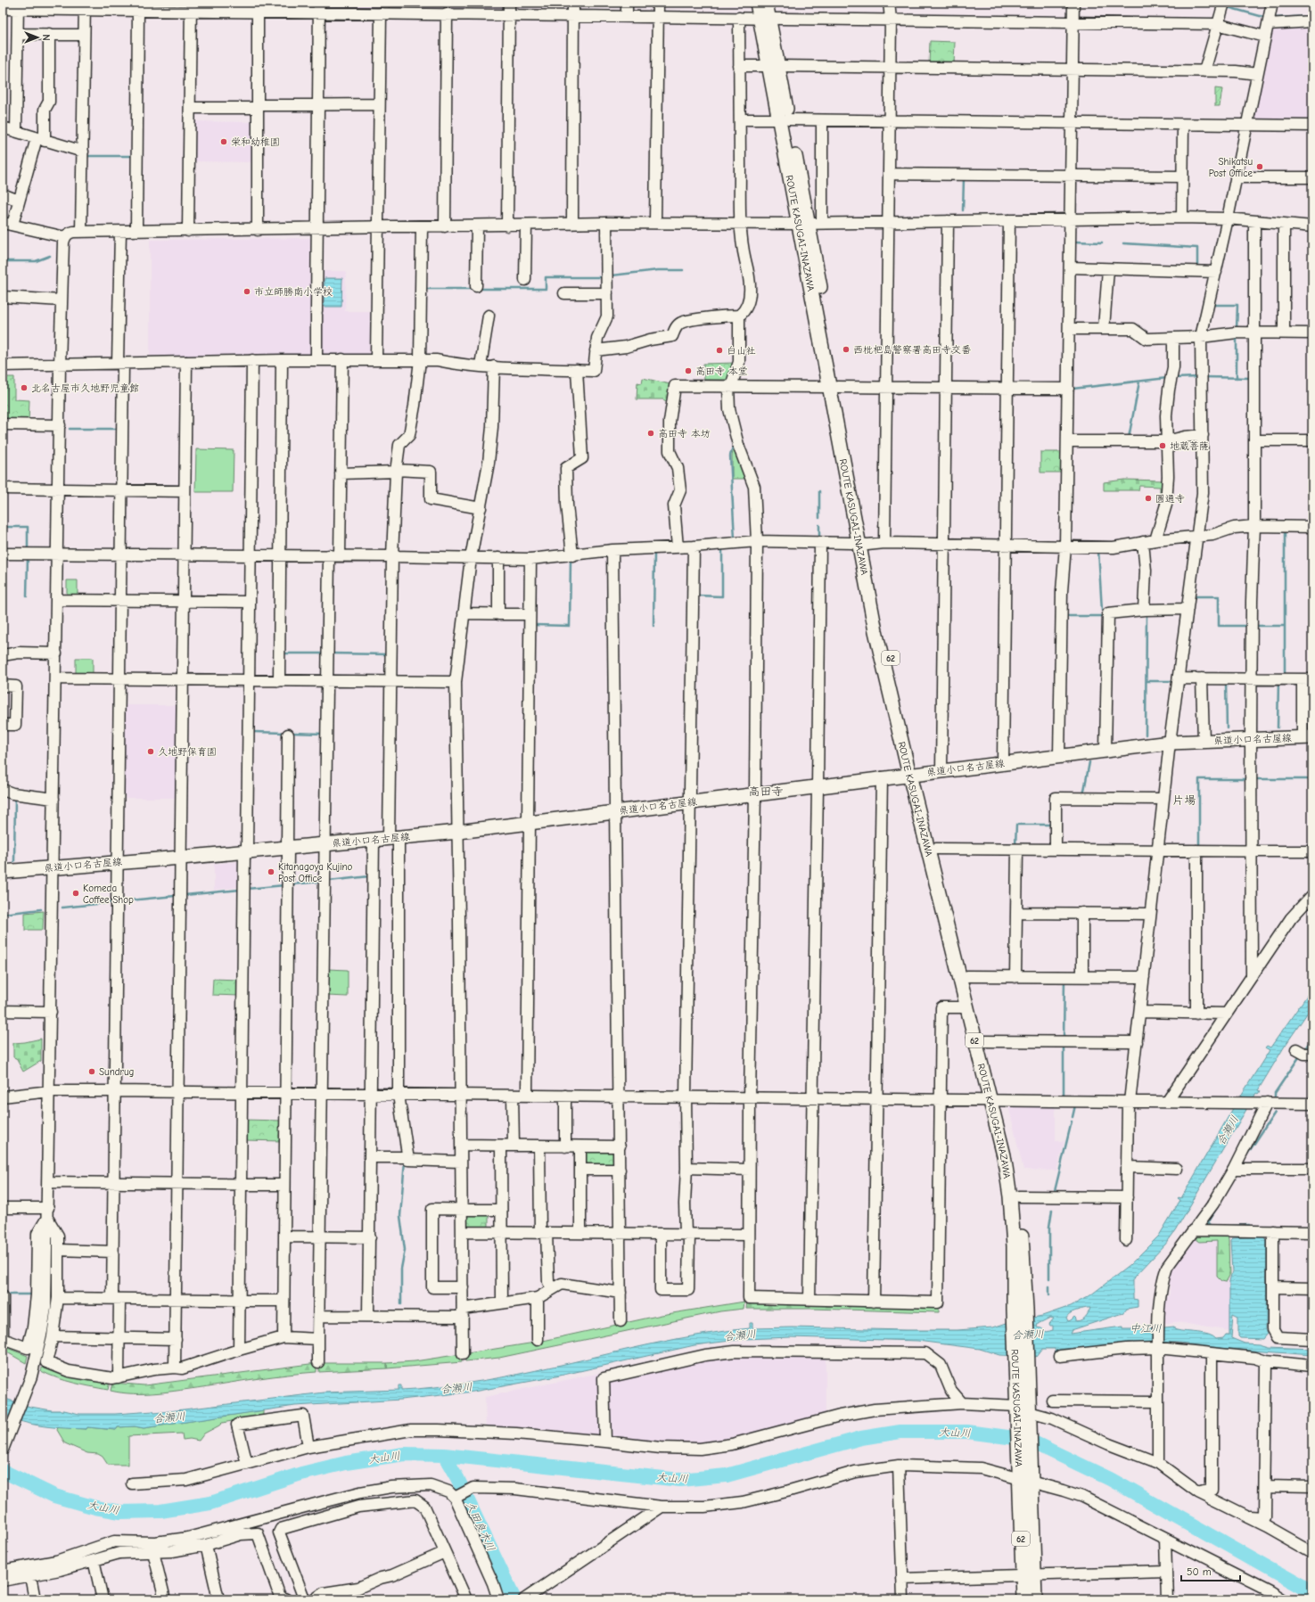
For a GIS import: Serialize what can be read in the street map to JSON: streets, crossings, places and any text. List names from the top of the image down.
{
  "streets": {
    "main road": ["ROUTE KASUGAI-INAZAWA", "62", "県道小口名古屋線"]
  },
  "crossings": [
    ["ROUTE KASUGAI-INAZAWA", "県道小口名古屋線"]
  ],
  "districts": ["高田寺", "片場"],
  "water": [
    "合瀬川",
    "中江川",
    "大山川",
    "久田良木川"
  ],
  "places": [
    "栄和幼稚園",
    "Shikatsu Post Office",
    "市立師勝南小学校",
    "西枇杷島警察署高田寺交番",
    "白山社",
    "高田寺 本堂",
    "北名古屋市久地野児童館",
    "高田寺 本坊",
    "地蔵菩薩",
    "圓通寺",
    "久地野保育園",
    "Kitanagoya Kujino Post Office",
    "Komeda Coffee Shop",
    "Sundrug"
  ],
  "scale_bar": "50 m",
  "north": "right"
}
